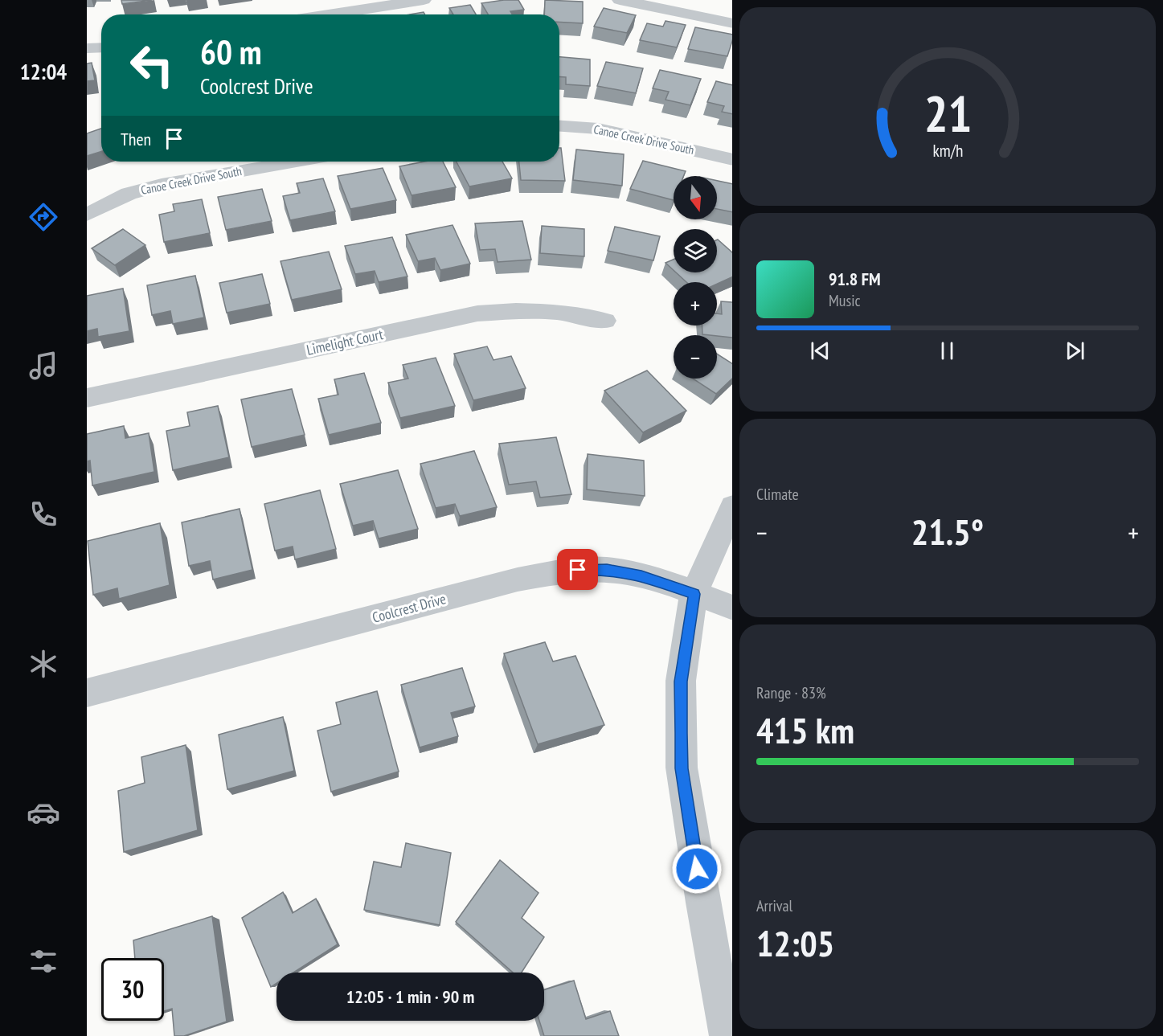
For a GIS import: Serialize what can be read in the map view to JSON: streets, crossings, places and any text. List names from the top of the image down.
{
  "streets": {
    "street": ["Canoe Creek Drive South", "Limelight Court", "Coolcrest Drive"]
  },
  "north": "bottom",
  "page": {
    "tabs": "12:04",
    "turn": ["60 m", "Coolcrest Drive"],
    "then": "Then",
    "map_buttons": ["+", "−"],
    "song": ["91.8 FM", "Music"],
    "tile": [
      "Climate",
      ["Range · 83%", "415 km"],
      ["Arrival", "12:05"]
    ],
    "heat": ["−", "21.5°", "+"],
    "limit": "30",
    "trip": "12:05 · 1 min · 90 m",
    "gauge": ["21", "km/h"]
  }
}
